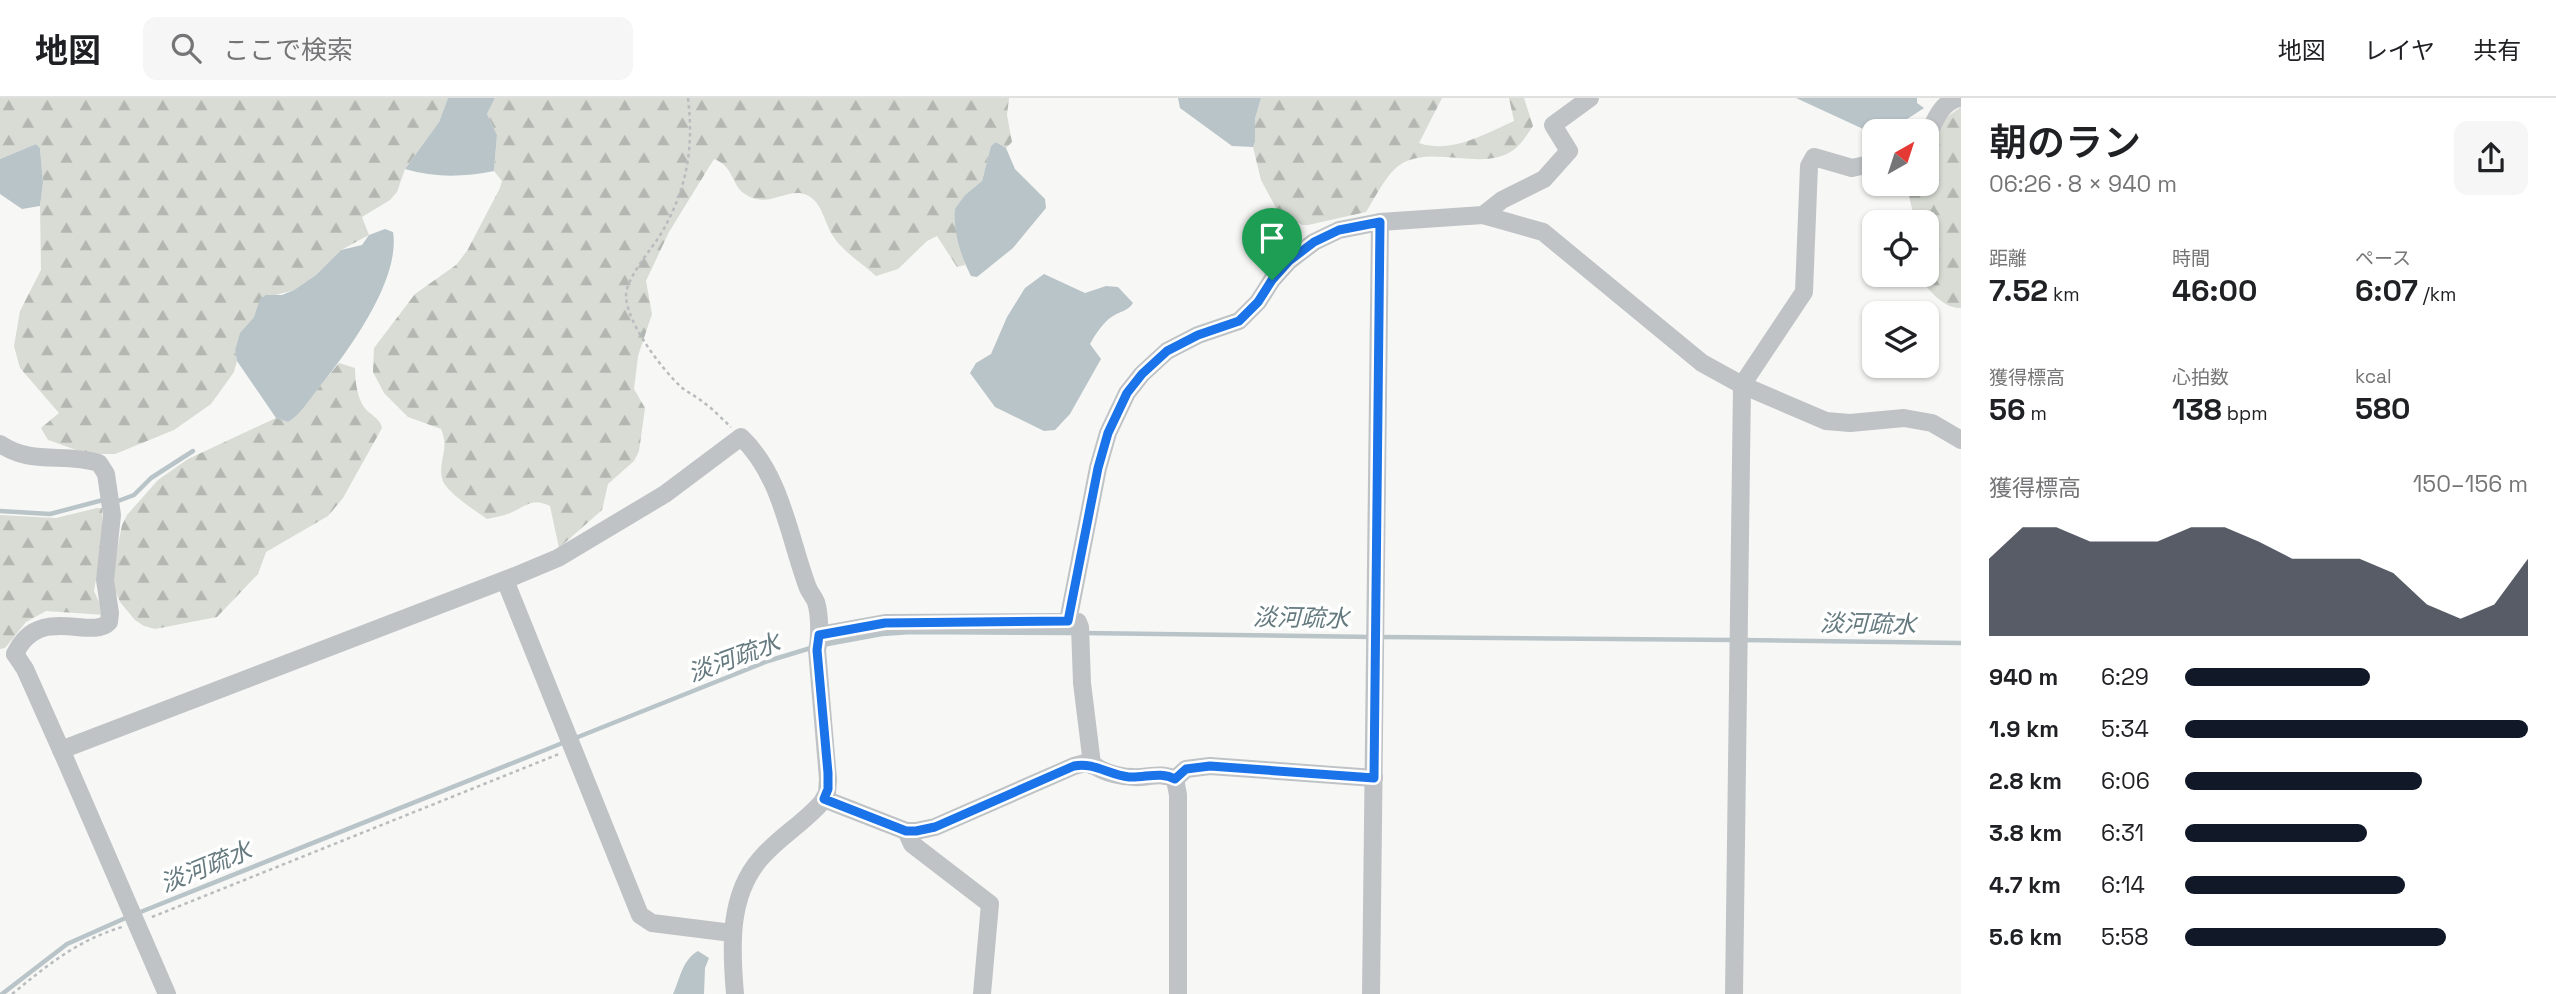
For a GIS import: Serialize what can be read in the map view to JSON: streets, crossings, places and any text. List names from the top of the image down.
{
  "water": ["淡河疏水"],
  "north": "top right",
  "page": {
    "header": "地図",
    "search": "ここで検索",
    "nav": ["地図", "レイヤ", "共有"],
    "heading": ["朝のラン", "06:26 · 8 × 940 m"],
    "stats": [
      ["距離", "7.52 km"],
      ["時間", "46:00"],
      ["ペース", "6:07 /km"],
      ["獲得標高", "56 m"],
      ["心拍数", "138 bpm"],
      ["kcal", "580"]
    ],
    "chart": ["獲得標高", "150–156 m"],
    "list": [
      {
        "name": "940 m",
        "note": "6:29"
      },
      {
        "name": "1.9 km",
        "note": "5:34"
      },
      {
        "name": "2.8 km",
        "note": "6:06"
      },
      {
        "name": "3.8 km",
        "note": "6:31"
      },
      {
        "name": "4.7 km",
        "note": "6:14"
      },
      {
        "name": "5.6 km",
        "note": "5:58"
      }
    ]
  }
}
